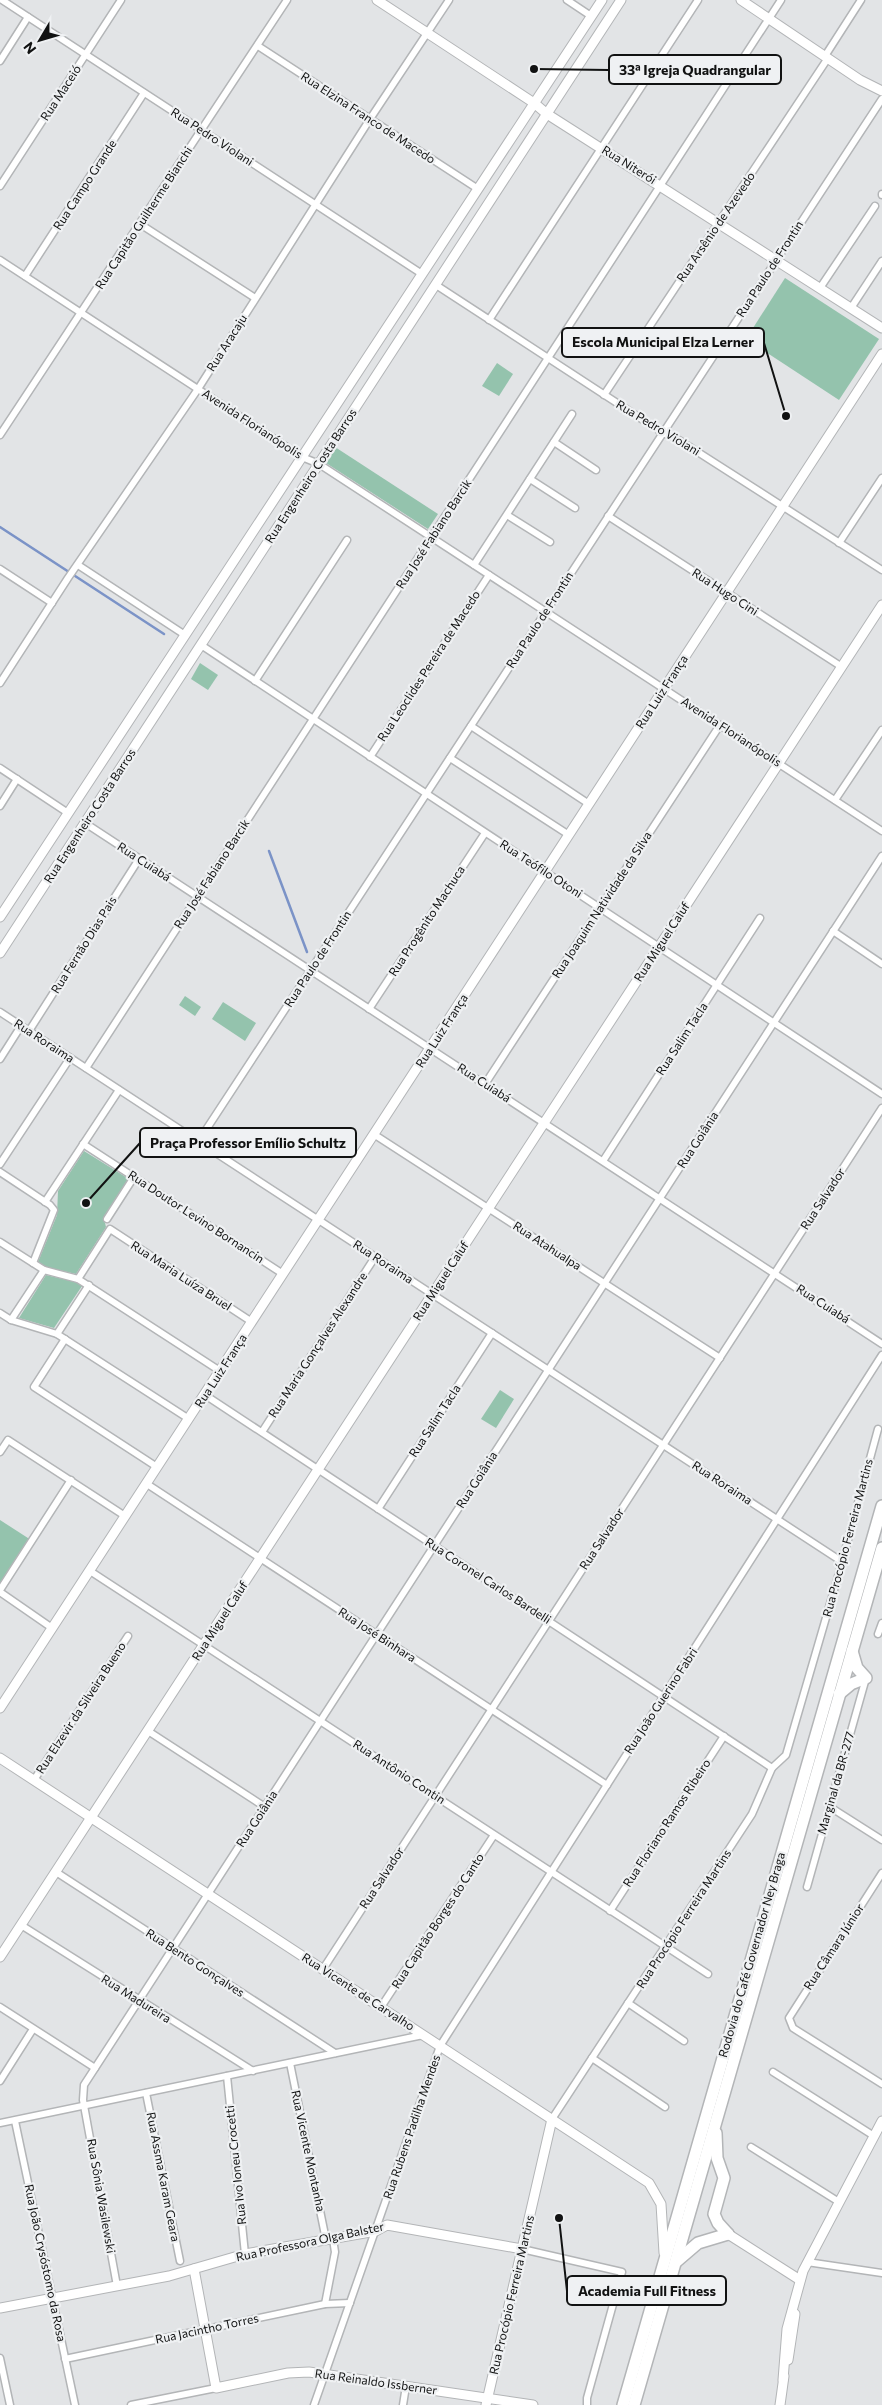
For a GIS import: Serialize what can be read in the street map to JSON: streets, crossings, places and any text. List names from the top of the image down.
{
  "streets": {
    "highway": ["Rodovia do Café Governador Ney Braga"],
    "main road": [
      "Rua Niterói",
      "Rua Engenheiro Costa Barros",
      "Rua Luiz França",
      "Rua Miguel Caluf",
      "Rua Procópio Ferreira Martins",
      "Rua Vicente de Carvalho",
      "Rua Professora Olga Balster",
      "Rua Reinaldo Issberner"
    ],
    "street": [
      "Rua Maceió",
      "Rua Elzina Franco de Macedo",
      "Rua Pedro Violani",
      "Rua Campo Grande",
      "Rua Capitão Guilherme Bianchi",
      "Rua Arsênio de Azevedo",
      "Rua Paulo de Frontin",
      "Rua Aracaju",
      "Avenida Florianópolis",
      "Rua José Fabiano Barcik",
      "Rua Hugo Cini",
      "Rua Leoclides Pereira de Macedo",
      "Rua Cuiabá",
      "Rua Teófilo Otoni",
      "Rua Joaquim Natividade da Silva",
      "Rua Progênito Machuca",
      "Rua Fernão Dias Pais",
      "Rua Salim Tacla",
      "Rua Roraima",
      "Rua Goiânia",
      "Rua Salvador",
      "Rua Doutor Levino Bornancin",
      "Rua Atahualpa",
      "Rua Maria Luíza Bruel",
      "Rua Maria Gonçalves Alexandre",
      "Rua Coronel Carlos Bardelli",
      "Rua José Binhara",
      "Rua João Guerino Fabri",
      "Rua Elzevir da Silveira Bueno",
      "Rua Antônio Contin",
      "Marginal da BR-277",
      "Rua Floriano Ramos Ribeiro",
      "Rua Capitão Borges do Canto",
      "Rua Câmara Júnior",
      "Rua Bento Gonçalves",
      "Rua Madureira",
      "Rua Rubens Padilha Mendes",
      "Rua Vicente Montanha",
      "Rua Ivo Ioneu Crocetti",
      "Rua Assma Karam Geara",
      "Rua Sônia Wasilewski",
      "Rua João Crysóstomo da Rosa",
      "Rua Jacintho Torres"
    ]
  },
  "crossings": [
    ["Rua Maceió", "Rua Pedro Violani"],
    ["Rua Elzina Franco de Macedo", "Rua Capitão Guilherme Bianchi"],
    ["Rua Elzina Franco de Macedo", "Rua Aracaju"],
    ["Rua Elzina Franco de Macedo", "Rua Engenheiro Costa Barros"],
    ["Rua Pedro Violani", "Rua Campo Grande"],
    ["Rua Pedro Violani", "Rua Capitão Guilherme Bianchi"],
    ["Rua Pedro Violani", "Rua Arsênio de Azevedo"],
    ["Rua Pedro Violani", "Rua Paulo de Frontin"],
    ["Rua Pedro Violani", "Rua Aracaju"],
    ["Rua Pedro Violani", "Rua Engenheiro Costa Barros"],
    ["Rua Pedro Violani", "Rua José Fabiano Barcik"],
    ["Rua Pedro Violani", "Rua Luiz França"],
    ["Rua Niterói", "Rua Arsênio de Azevedo"],
    ["Rua Niterói", "Rua Paulo de Frontin"],
    ["Rua Niterói", "Rua Aracaju"],
    ["Rua Niterói", "Rua Engenheiro Costa Barros"],
    ["Rua Niterói", "Rua José Fabiano Barcik"],
    ["Rua Campo Grande", "Avenida Florianópolis"],
    ["Rua Capitão Guilherme Bianchi", "Avenida Florianópolis"],
    ["Rua Paulo de Frontin", "Avenida Florianópolis"],
    ["Rua Paulo de Frontin", "Rua Hugo Cini"],
    ["Rua Paulo de Frontin", "Rua Cuiabá"],
    ["Rua Paulo de Frontin", "Rua Teófilo Otoni"],
    ["Rua Paulo de Frontin", "Rua Roraima"],
    ["Rua Aracaju", "Avenida Florianópolis"],
    ["Avenida Florianópolis", "Rua Engenheiro Costa Barros"],
    ["Avenida Florianópolis", "Rua José Fabiano Barcik"],
    ["Avenida Florianópolis", "Rua Leoclides Pereira de Macedo"],
    ["Avenida Florianópolis", "Rua Luiz França"],
    ["Avenida Florianópolis", "Rua Joaquim Natividade da Silva"],
    ["Avenida Florianópolis", "Rua Miguel Caluf"],
    ["Rua Engenheiro Costa Barros", "Rua Cuiabá"],
    ["Rua Engenheiro Costa Barros", "Rua Teófilo Otoni"],
    ["Rua José Fabiano Barcik", "Rua Cuiabá"],
    ["Rua José Fabiano Barcik", "Rua Teófilo Otoni"],
    ["Rua José Fabiano Barcik", "Rua Roraima"],
    ["Rua Hugo Cini", "Rua Luiz França"],
    ["Rua Hugo Cini", "Rua Miguel Caluf"],
    ["Rua Leoclides Pereira de Macedo", "Rua Teófilo Otoni"],
    ["Rua Luiz França", "Rua Cuiabá"],
    ["Rua Luiz França", "Rua Teófilo Otoni"],
    ["Rua Luiz França", "Rua Roraima"],
    ["Rua Luiz França", "Rua Doutor Levino Bornancin"],
    ["Rua Luiz França", "Rua Atahualpa"],
    ["Rua Luiz França", "Rua Maria Luíza Bruel"],
    ["Rua Luiz França", "Rua Coronel Carlos Bardelli"],
    ["Rua Luiz França", "Rua José Binhara"],
    ["Rua Luiz França", "Rua Antônio Contin"],
    ["Rua Cuiabá", "Rua Joaquim Natividade da Silva"],
    ["Rua Cuiabá", "Rua Progênito Machuca"],
    ["Rua Cuiabá", "Rua Miguel Caluf"],
    ["Rua Cuiabá", "Rua Fernão Dias Pais"],
    ["Rua Cuiabá", "Rua Salim Tacla"],
    ["Rua Cuiabá", "Rua Goiânia"],
    ["Rua Cuiabá", "Rua Salvador"],
    ["Rua Teófilo Otoni", "Rua Joaquim Natividade da Silva"],
    ["Rua Teófilo Otoni", "Rua Progênito Machuca"],
    ["Rua Teófilo Otoni", "Rua Miguel Caluf"],
    ["Rua Teófilo Otoni", "Rua Salim Tacla"],
    ["Rua Teófilo Otoni", "Rua Goiânia"],
    ["Rua Miguel Caluf", "Rua Roraima"],
    ["Rua Miguel Caluf", "Rua Atahualpa"],
    ["Rua Miguel Caluf", "Rua Coronel Carlos Bardelli"],
    ["Rua Miguel Caluf", "Rua José Binhara"],
    ["Rua Miguel Caluf", "Rua Antônio Contin"],
    ["Rua Miguel Caluf", "Rua Bento Gonçalves"],
    ["Rua Miguel Caluf", "Rua Vicente de Carvalho"],
    ["Rua Miguel Caluf", "Rua Madureira"],
    ["Rua Fernão Dias Pais", "Rua Roraima"],
    ["Rua Salim Tacla", "Rua Roraima"],
    ["Rua Salim Tacla", "Rua Coronel Carlos Bardelli"],
    ["Rua Roraima", "Rua Goiânia"],
    ["Rua Roraima", "Rua Salvador"],
    ["Rua Roraima", "Rua Maria Gonçalves Alexandre"],
    ["Rua Roraima", "Rua Procópio Ferreira Martins"],
    ["Rua Roraima", "Rua João Guerino Fabri"],
    ["Rua Goiânia", "Rua Atahualpa"],
    ["Rua Goiânia", "Rua Coronel Carlos Bardelli"],
    ["Rua Goiânia", "Rua José Binhara"],
    ["Rua Goiânia", "Rua Antônio Contin"],
    ["Rua Goiânia", "Rua Bento Gonçalves"],
    ["Rua Goiânia", "Rua Vicente de Carvalho"],
    ["Rua Goiânia", "Rua Madureira"],
    ["Rua Goiânia", "Rua Sônia Wasilewski"],
    ["Rua Salvador", "Rua Atahualpa"],
    ["Rua Salvador", "Rua Coronel Carlos Bardelli"],
    ["Rua Salvador", "Rua José Binhara"],
    ["Rua Salvador", "Rua Antônio Contin"],
    ["Rua Salvador", "Rua Vicente de Carvalho"],
    ["Rua Maria Gonçalves Alexandre", "Rua Coronel Carlos Bardelli"],
    ["Rua Procópio Ferreira Martins", "Rua Coronel Carlos Bardelli"],
    ["Rua Procópio Ferreira Martins", "Rua Antônio Contin"],
    ["Rua Procópio Ferreira Martins", "Rua Vicente de Carvalho"],
    ["Rua Procópio Ferreira Martins", "Rua Professora Olga Balster"],
    ["Rua Procópio Ferreira Martins", "Rua Reinaldo Issberner"],
    ["Rua Coronel Carlos Bardelli", "Rua João Guerino Fabri"],
    ["Rua Coronel Carlos Bardelli", "Rua Floriano Ramos Ribeiro"],
    ["Rua José Binhara", "Rua João Guerino Fabri"],
    ["Rua João Guerino Fabri", "Rua Antônio Contin"],
    ["Rua João Guerino Fabri", "Rua Vicente de Carvalho"],
    ["Rua João Guerino Fabri", "Rua Rubens Padilha Mendes"],
    ["Rua Elzevir da Silveira Bueno", "Rua Vicente de Carvalho"],
    ["Rua Antônio Contin", "Rua Floriano Ramos Ribeiro"],
    ["Rua Antônio Contin", "Rua Capitão Borges do Canto"],
    ["Rua Capitão Borges do Canto", "Rua Vicente de Carvalho"],
    ["Rodovia do Café Governador Ney Braga", "Rua Vicente de Carvalho"],
    ["Rua Vicente de Carvalho", "Rua Rubens Padilha Mendes"],
    ["Rua Rubens Padilha Mendes", "Rua Professora Olga Balster"],
    ["Rua Rubens Padilha Mendes", "Rua Jacintho Torres"],
    ["Rua Rubens Padilha Mendes", "Rua Reinaldo Issberner"],
    ["Rua Vicente Montanha", "Rua Professora Olga Balster"],
    ["Rua Vicente Montanha", "Rua Jacintho Torres"],
    ["Rua Ivo Ioneu Crocetti", "Rua Professora Olga Balster"],
    ["Rua Sônia Wasilewski", "Rua Professora Olga Balster"],
    ["Rua Professora Olga Balster", "Rua João Crysóstomo da Rosa"],
    ["Rua João Crysóstomo da Rosa", "Rua Jacintho Torres"]
  ],
  "places": [
    "33ª Igreja Quadrangular",
    "Escola Municipal Elza Lerner",
    "Praça Professor Emílio Schultz",
    "Academia Full Fitness"
  ],
  "north": "bottom left"
}
